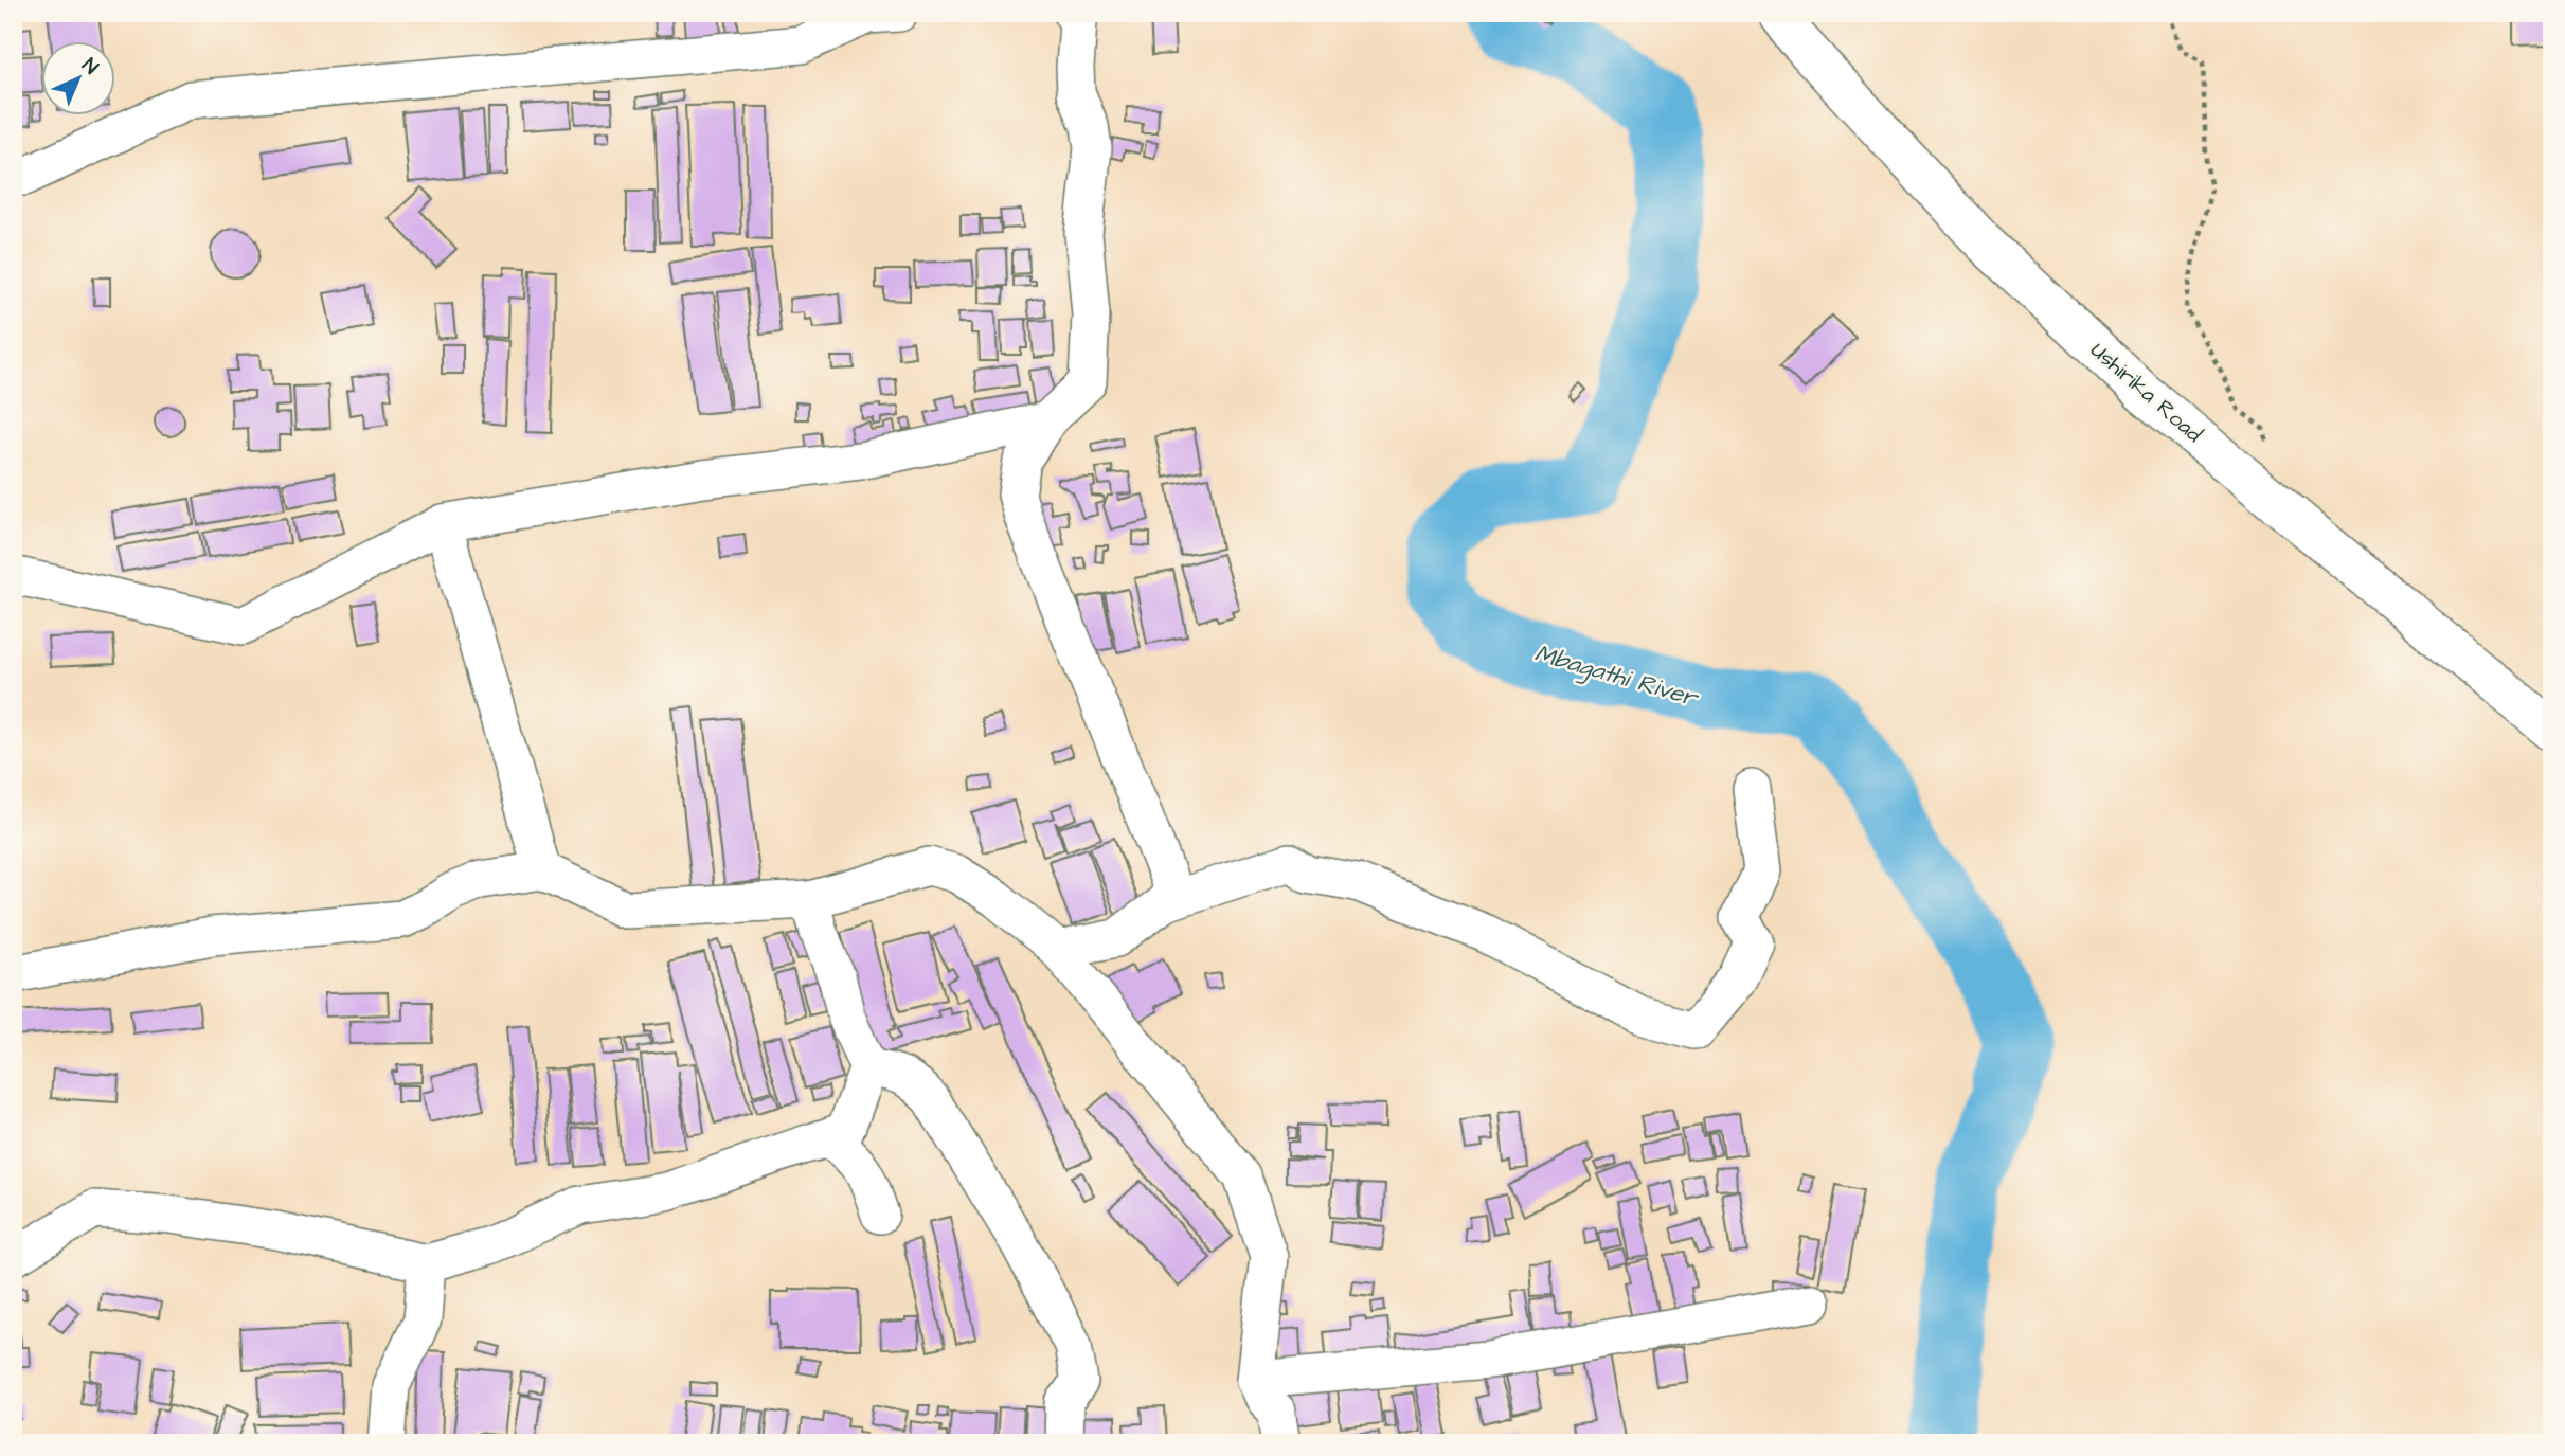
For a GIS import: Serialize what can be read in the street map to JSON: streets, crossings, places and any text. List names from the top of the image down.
{
  "streets": {
    "street": ["Ushirika Road"]
  },
  "water": ["Mbagathi River"],
  "north": "top right"
}
